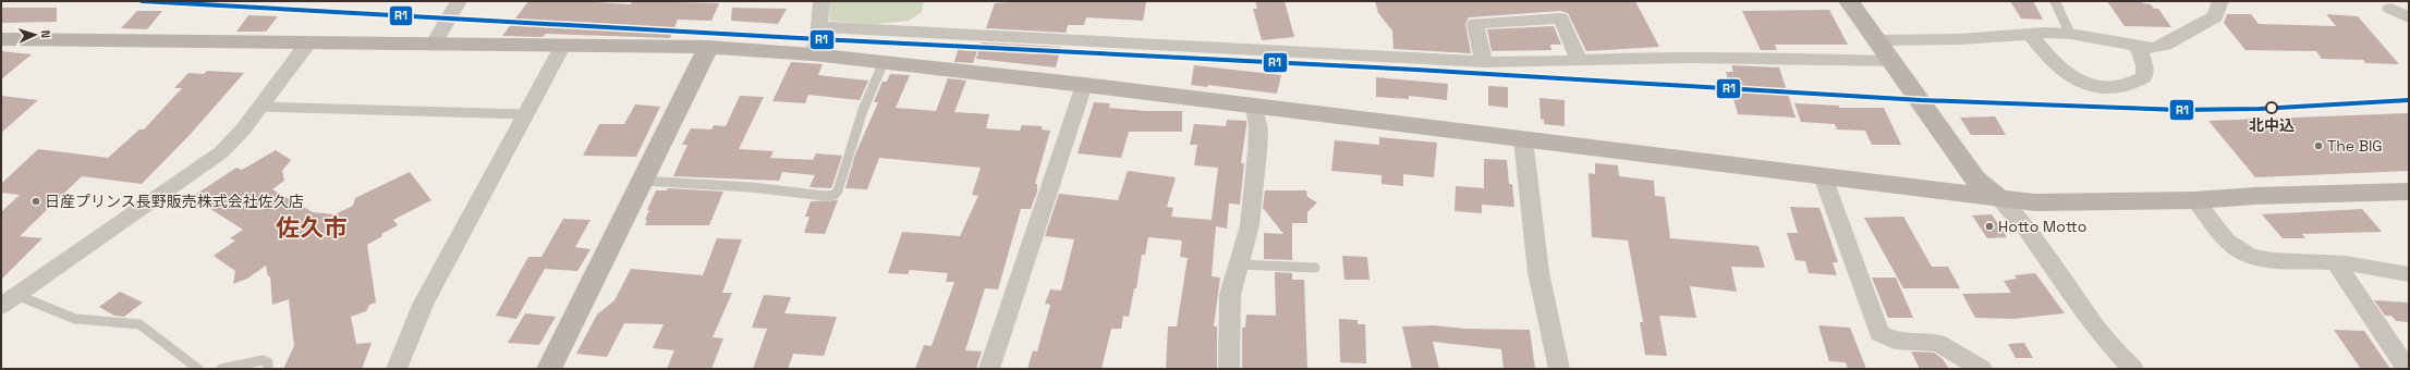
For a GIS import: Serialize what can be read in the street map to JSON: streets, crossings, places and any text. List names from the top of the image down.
{
  "districts": ["佐久市"],
  "places": [
    "北中込",
    "The BIG",
    "日産プリンス長野販売株式会社佐久店",
    "Hotto Motto"
  ],
  "lines": ["transit line R1"],
  "north": "right"
}
